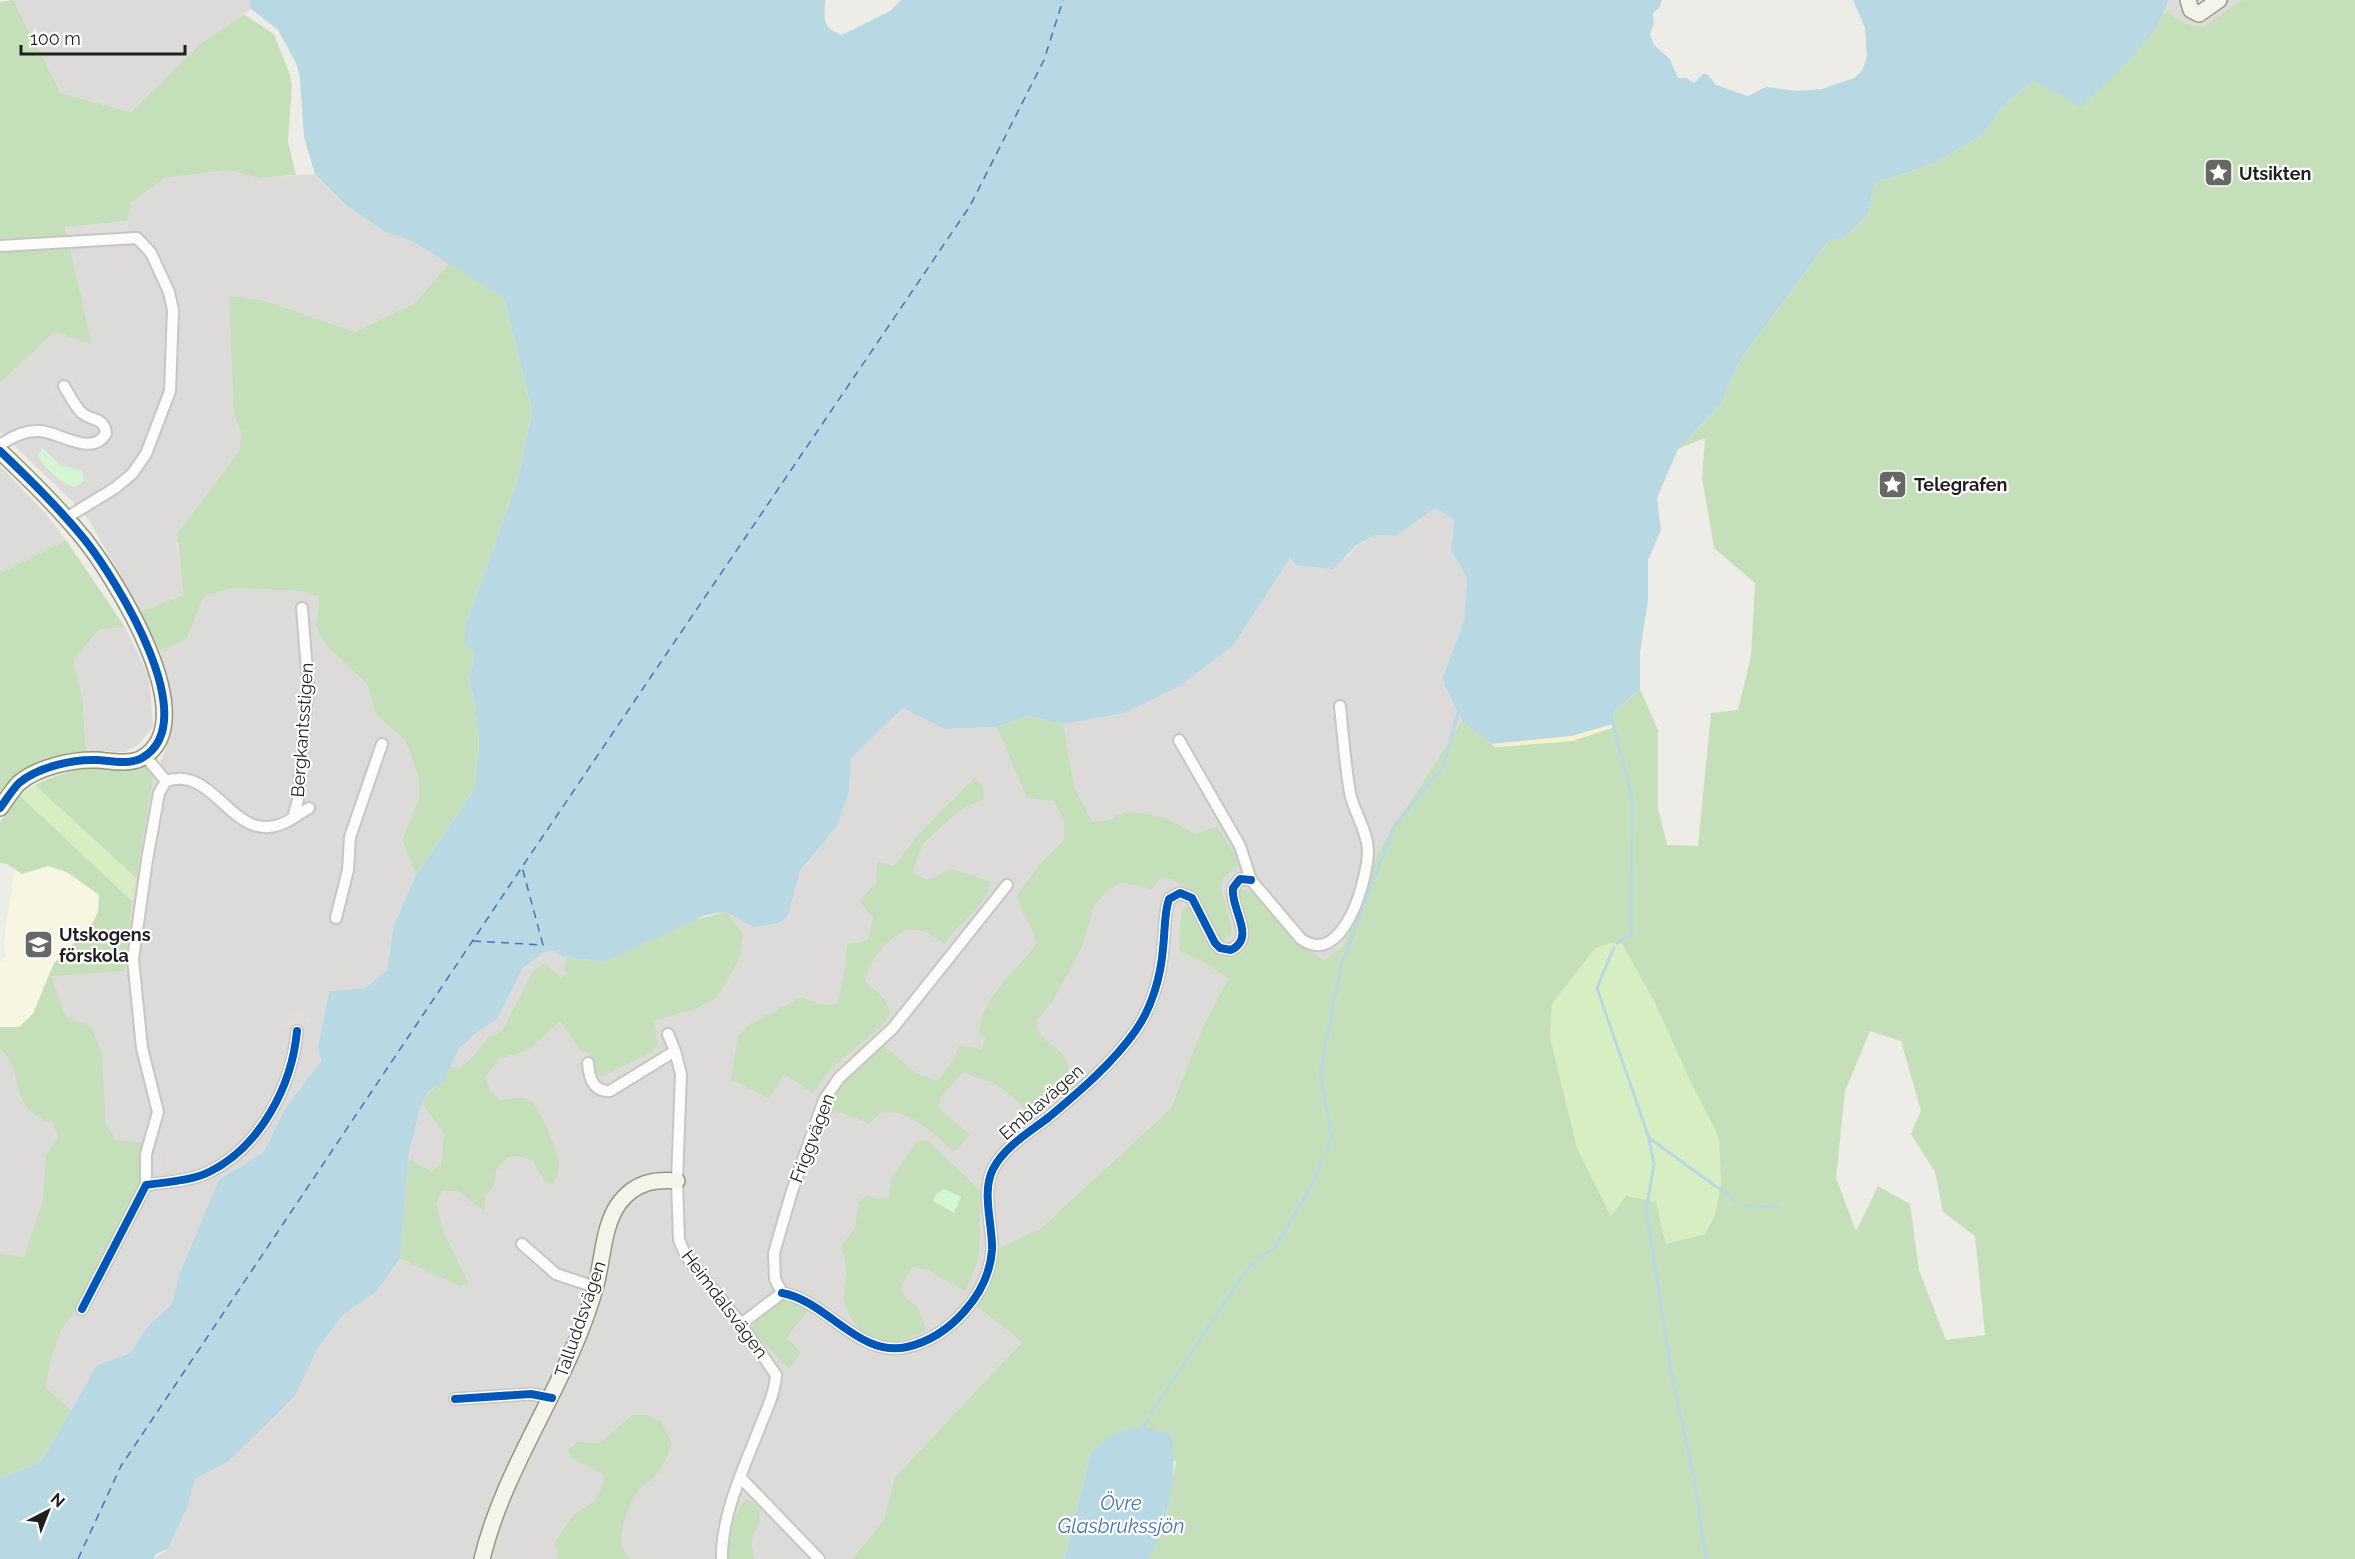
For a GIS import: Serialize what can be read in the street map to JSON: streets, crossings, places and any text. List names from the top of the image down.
{
  "streets": {
    "street": [
      "Bergkantsstigen",
      "Emblavägen",
      "Friggvägen",
      "Heimdalsvägen",
      "Talluddsvägen"
    ]
  },
  "crossings": [
    ["Emblavägen", "Friggvägen"],
    ["Heimdalsvägen", "Talluddsvägen"]
  ],
  "water": ["Övre Glasbrukssjön"],
  "places": {
    "place": ["Utsikten", "Telegrafen"],
    "school or university": ["Utskogens förskola"]
  },
  "scale_bar": "100 m",
  "north": "top right"
}
